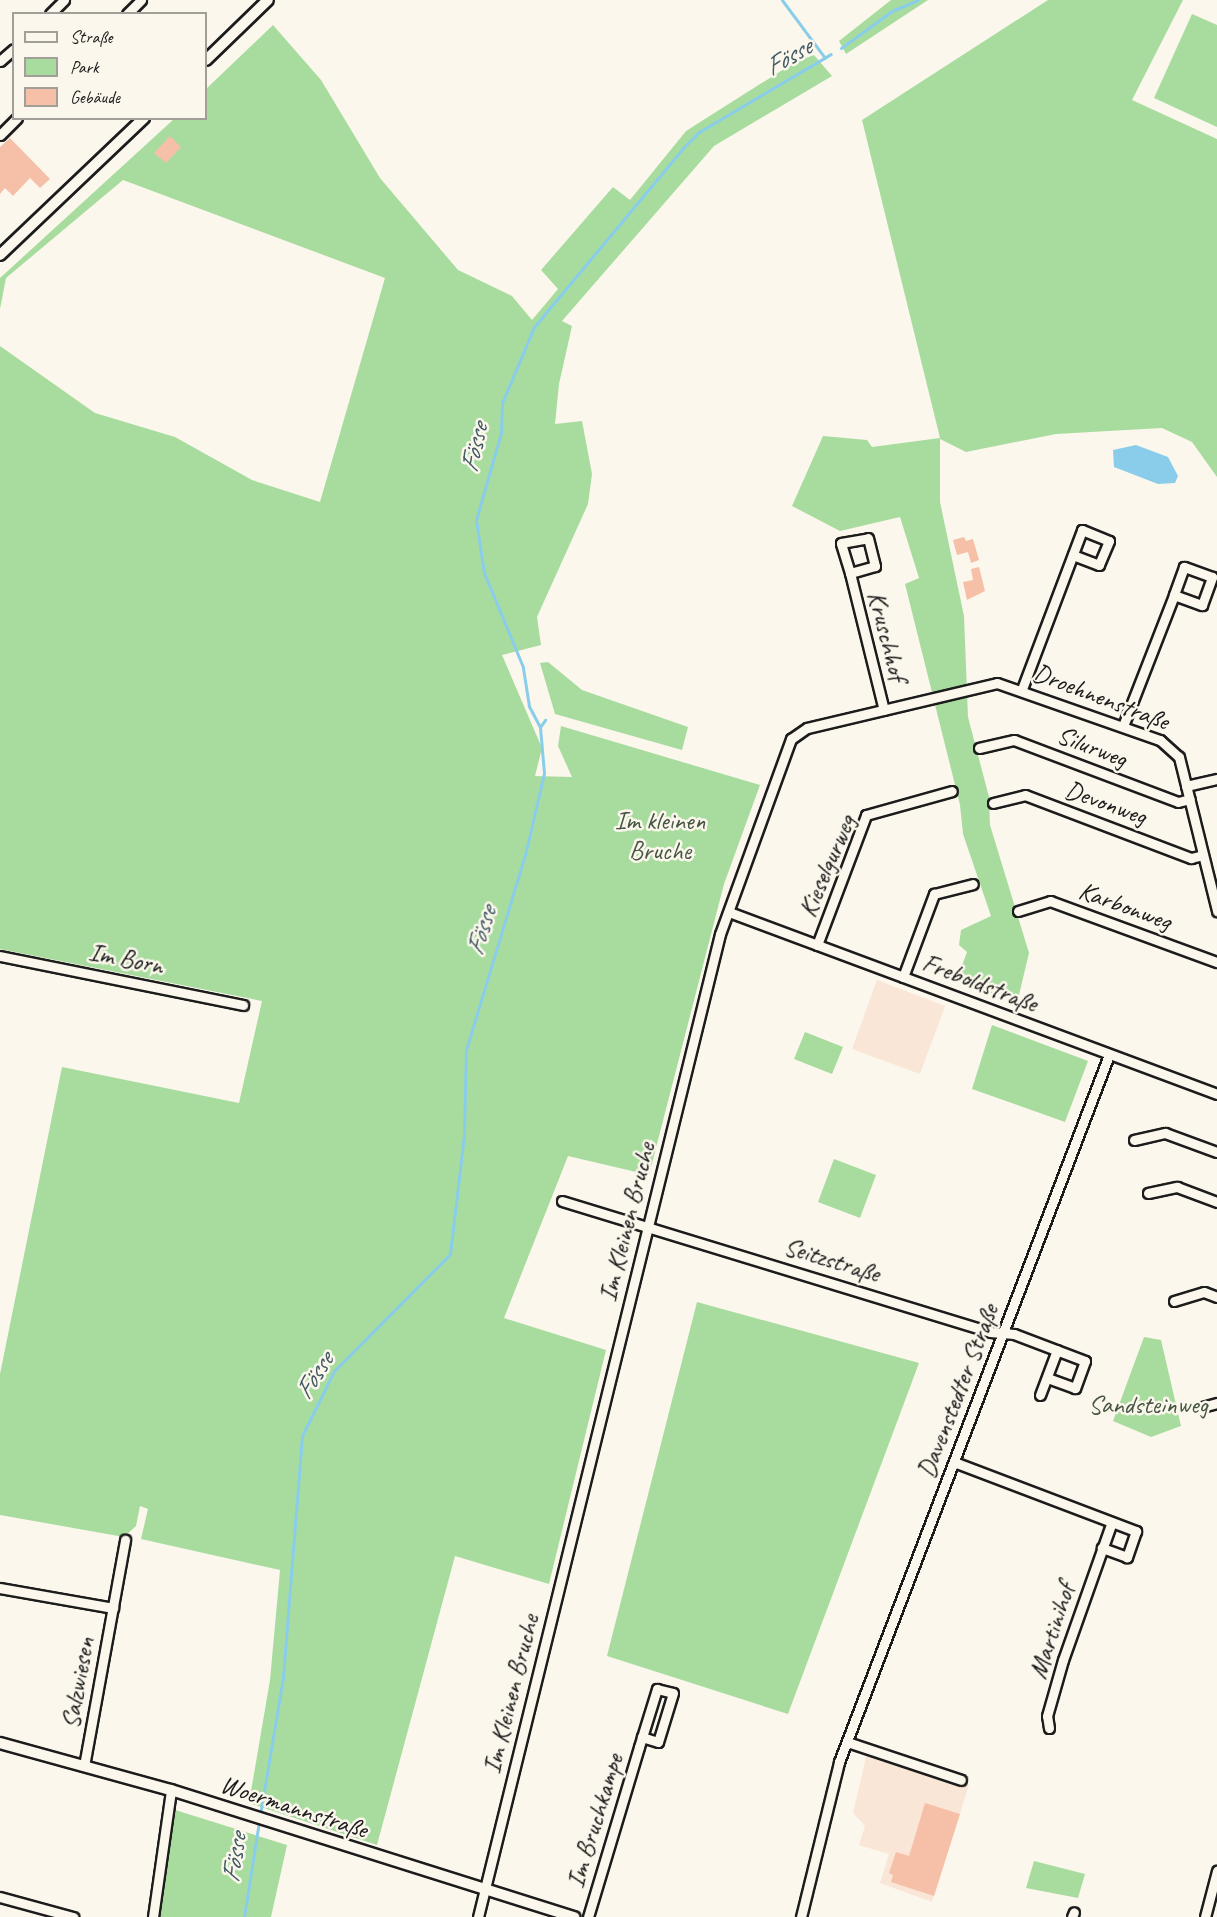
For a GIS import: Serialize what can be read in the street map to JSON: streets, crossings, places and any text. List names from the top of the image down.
{
  "streets": {
    "street": [
      "Kruschhof",
      "Droehnenstraße",
      "Silurweg",
      "Devonweg",
      "Kieselgurweg",
      "Karbonweg",
      "Im Born",
      "Freboldstraße",
      "Im Kleinen Bruche",
      "Seitzstraße",
      "Davenstedter Straße",
      "Martinihof",
      "Salzwiesen",
      "Woermannstraße",
      "Im Bruchkampe"
    ]
  },
  "crossings": [
    ["Kruschhof", "Im Kleinen Bruche"],
    ["Droehnenstraße", "Silurweg"],
    ["Droehnenstraße", "Devonweg"],
    ["Droehnenstraße", "Im Kleinen Bruche"],
    ["Kieselgurweg", "Freboldstraße"],
    ["Freboldstraße", "Im Kleinen Bruche"],
    ["Freboldstraße", "Davenstedter Straße"],
    ["Im Kleinen Bruche", "Seitzstraße"],
    ["Im Kleinen Bruche", "Woermannstraße"],
    ["Seitzstraße", "Davenstedter Straße"],
    ["Salzwiesen", "Woermannstraße"]
  ],
  "water": ["Fösse"],
  "parks": ["Im kleinen Bruche", "Sandsteinweg"],
  "legend": ["Straße", "Park", "Gebäude"]
}
